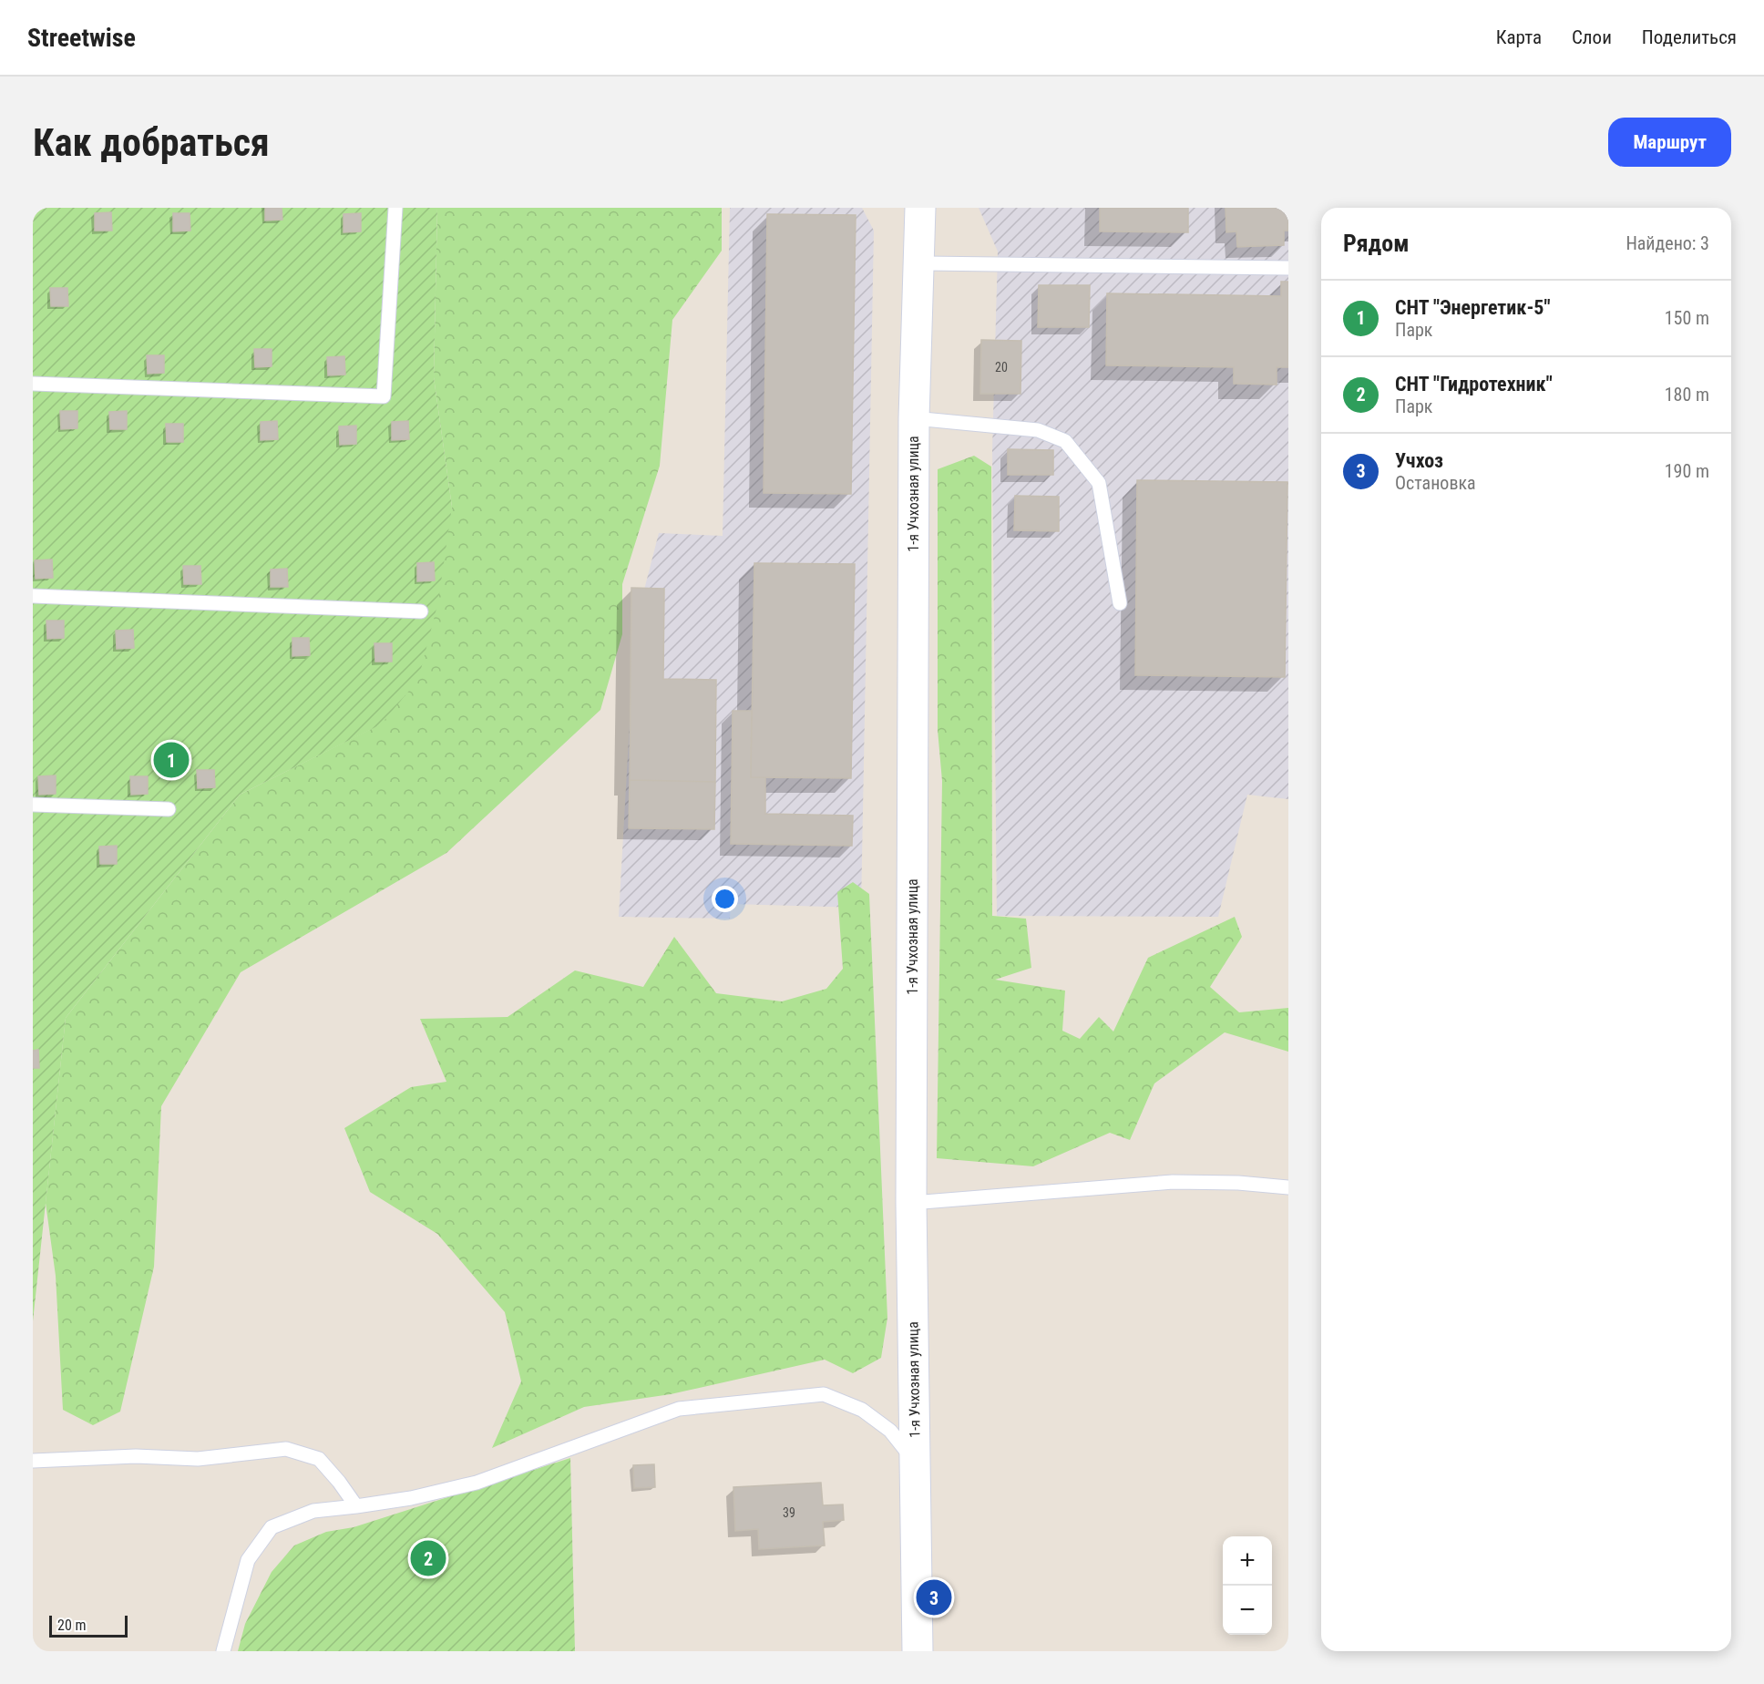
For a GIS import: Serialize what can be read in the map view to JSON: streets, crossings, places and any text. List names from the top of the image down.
{
  "streets": {
    "street": ["1-я Учхозная улица"]
  },
  "house_numbers": ["20", "39"],
  "scale_bar": "20 m",
  "page": {
    "header": "Streetwise",
    "nav": ["Карта", "Слои", "Поделиться"],
    "buttons": "Маршрут",
    "title": "Как добраться",
    "heading": ["Рядом", "Найдено: 3"],
    "list": [
      {
        "mark": "1",
        "name": "СНТ \"Энергетик-5\"",
        "note": "Парк",
        "value": "150 m"
      },
      {
        "mark": "2",
        "name": "СНТ \"Гидротехник\"",
        "note": "Парк",
        "value": "180 m"
      },
      {
        "mark": "3",
        "name": "Учхоз",
        "note": "Остановка",
        "value": "190 m"
      }
    ],
    "pins": ["1", "2", "3"],
    "map_buttons": ["+", "−"],
    "scale": "20 m"
  }
}
